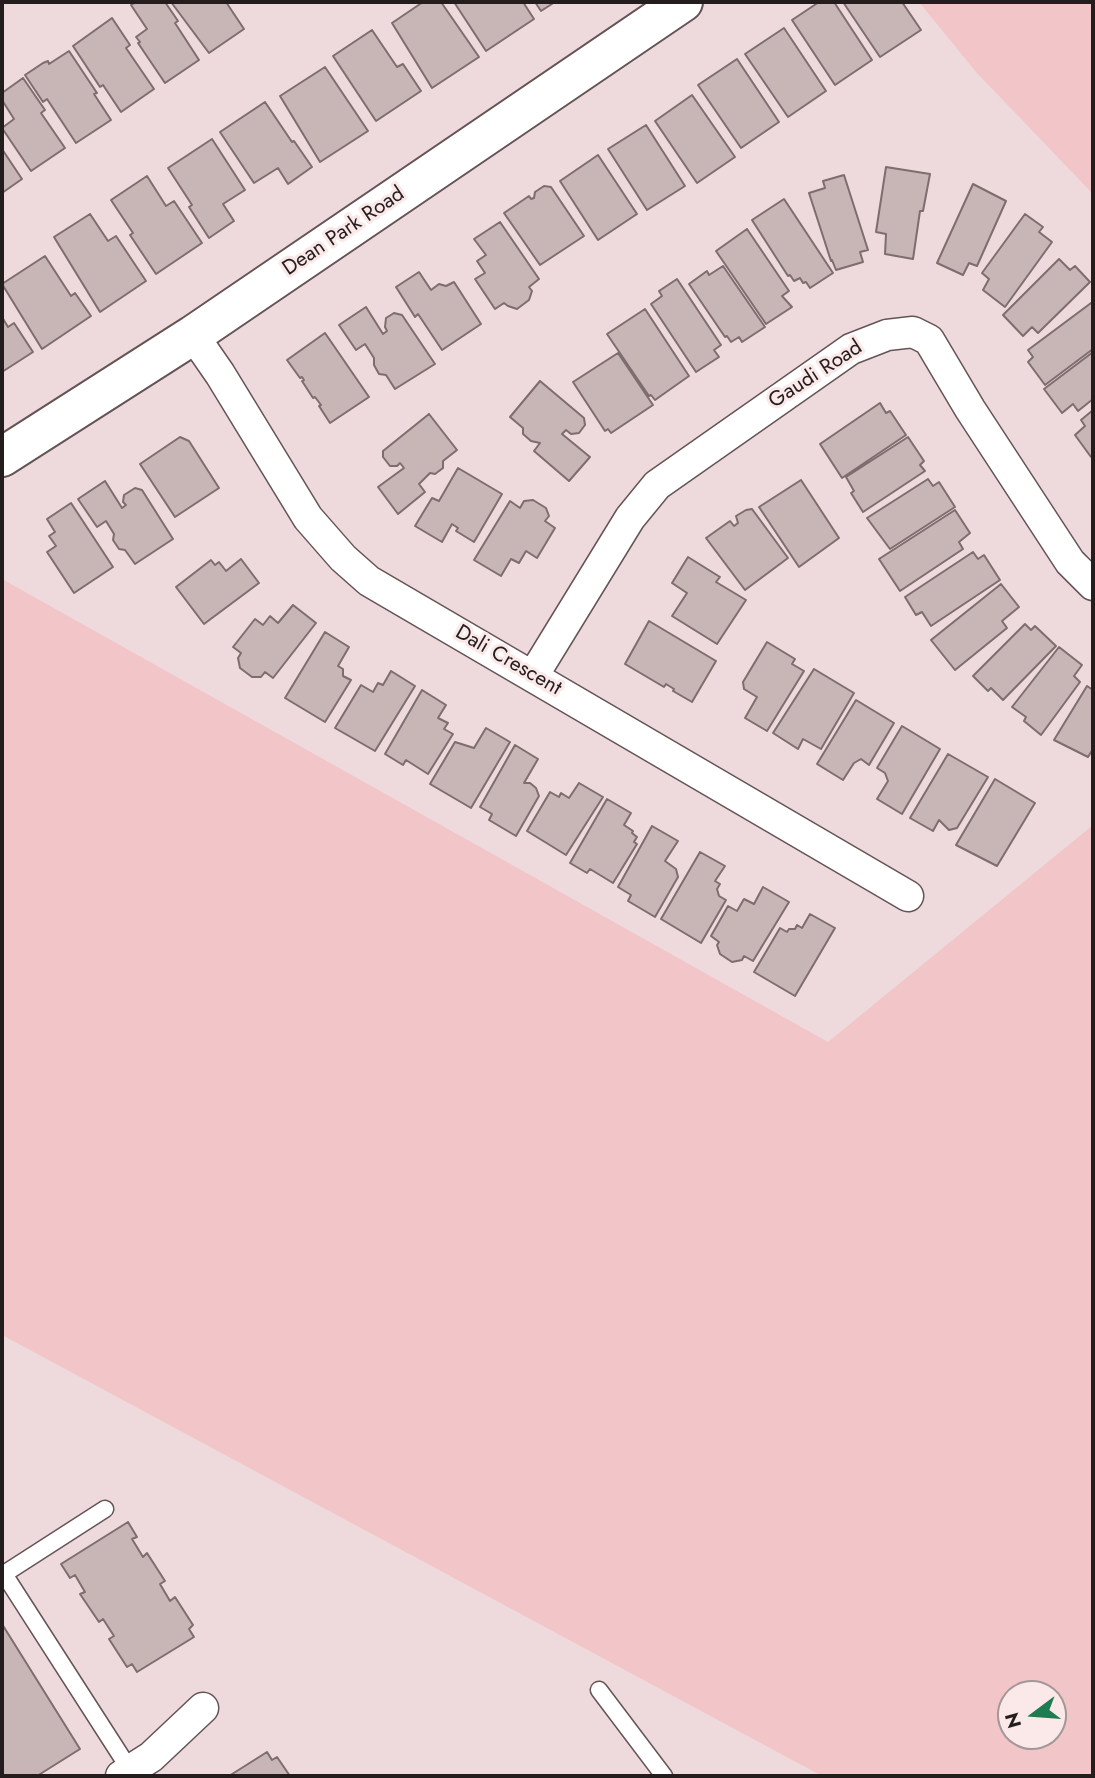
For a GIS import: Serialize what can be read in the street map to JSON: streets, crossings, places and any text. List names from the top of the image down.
{
  "streets": {
    "street": ["Dean Park Road", "Gaudi Road", "Dali Crescent"]
  },
  "crossings": [
    ["Dean Park Road", "Dali Crescent"],
    ["Gaudi Road", "Dali Crescent"]
  ],
  "north": "left"
}
